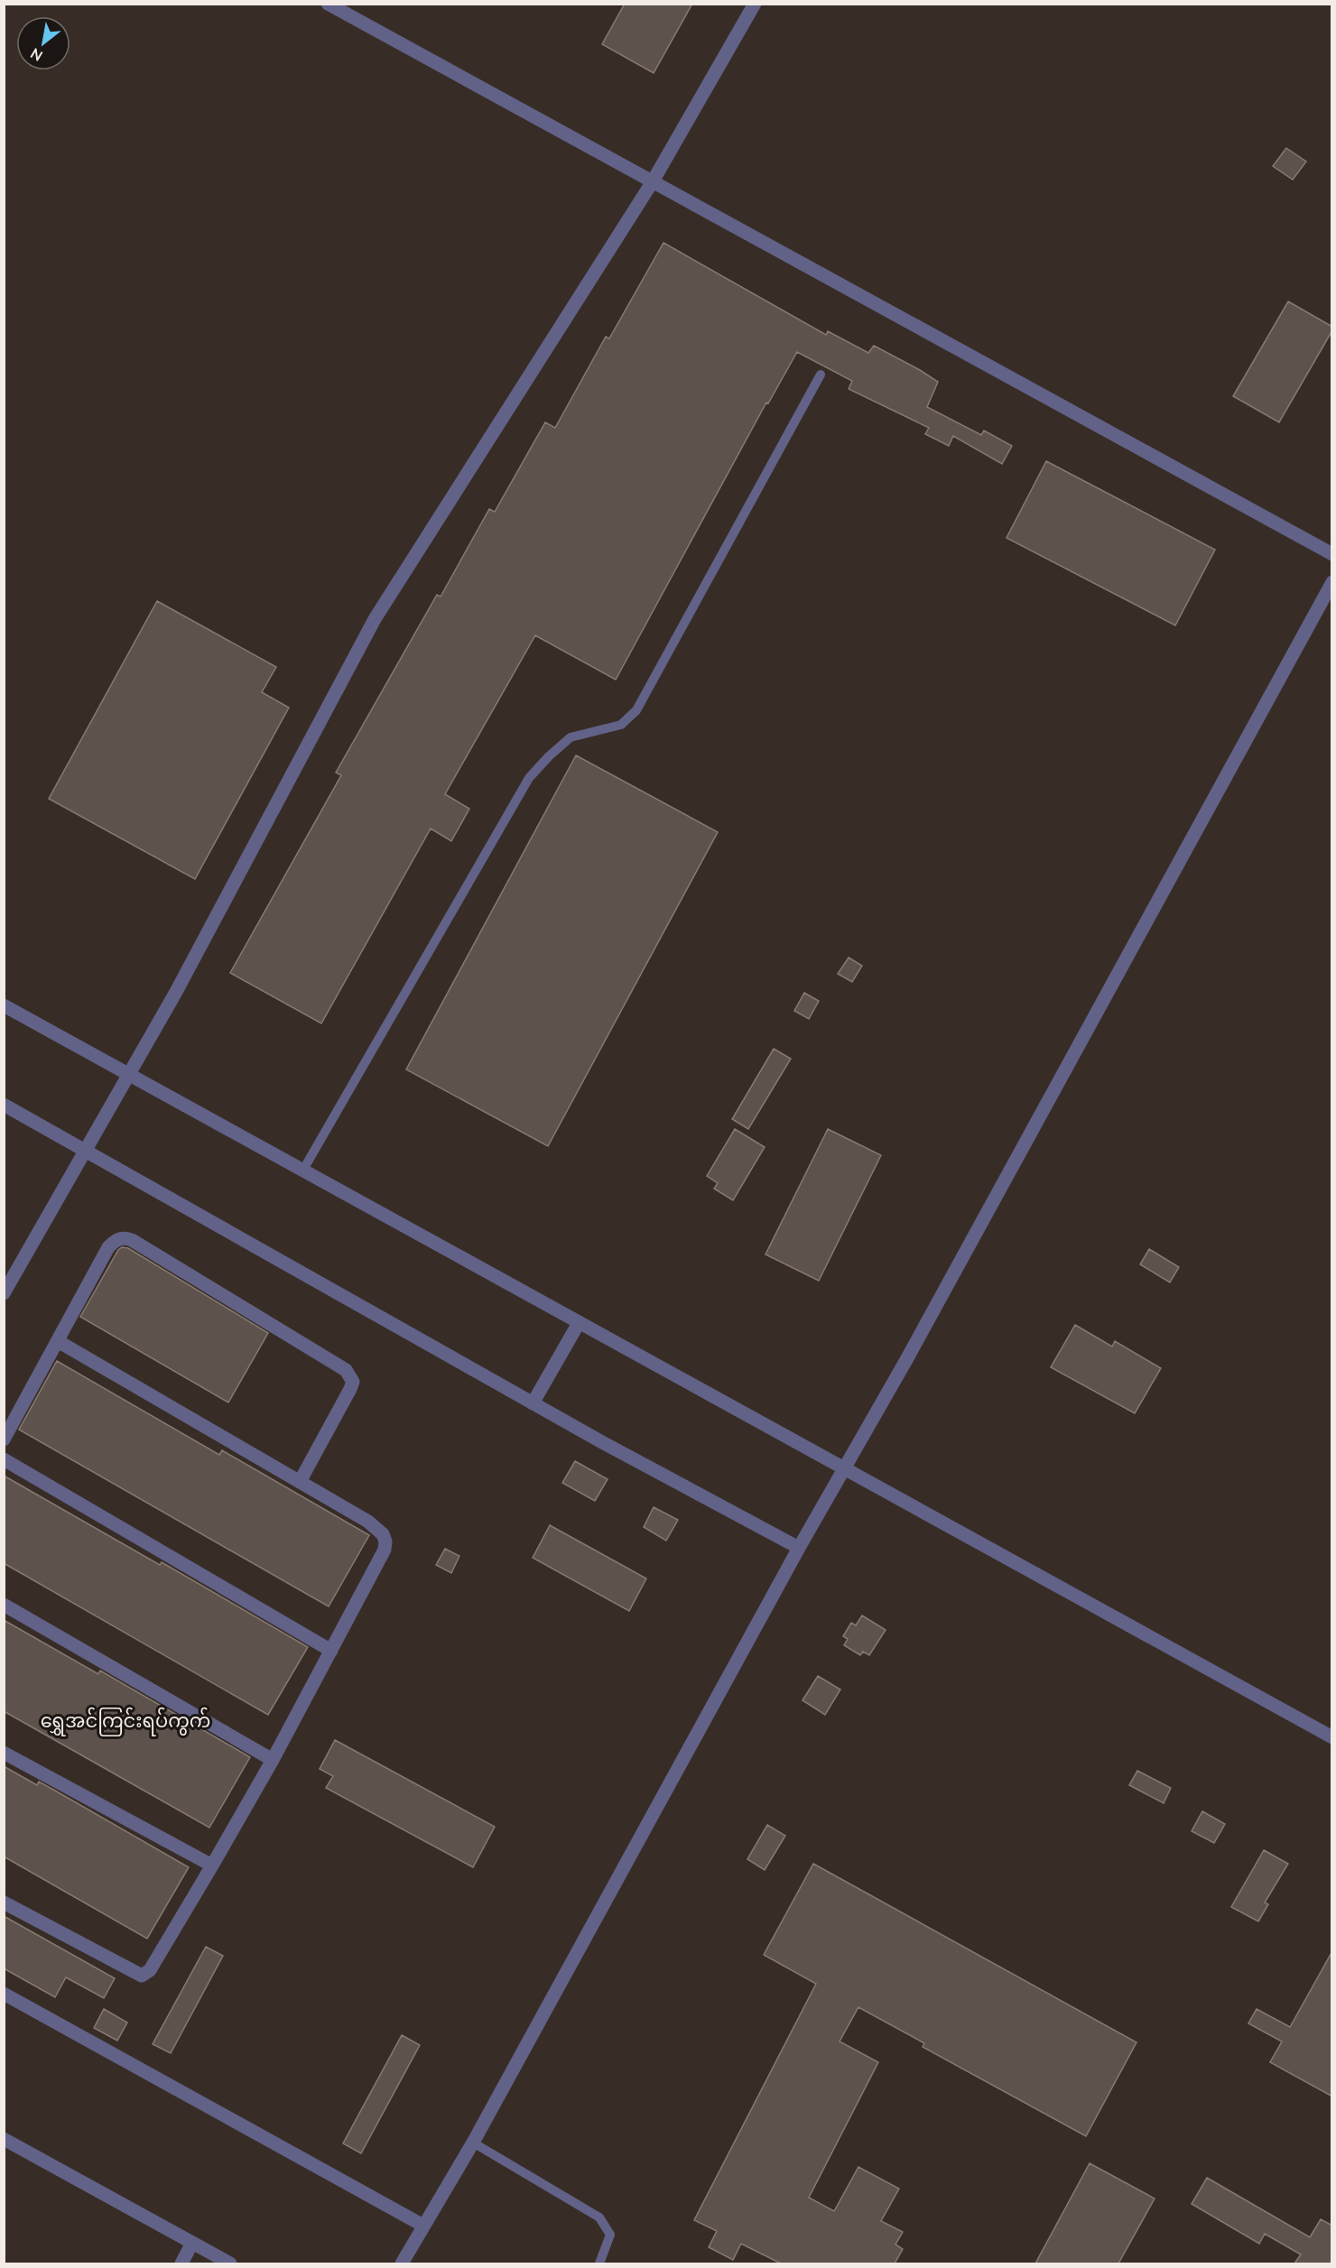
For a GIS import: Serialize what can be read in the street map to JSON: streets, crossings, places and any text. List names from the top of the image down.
{
  "districts": ["ရွှေအင်ကြင်းရပ်ကွက်"],
  "north": "bottom left"
}
